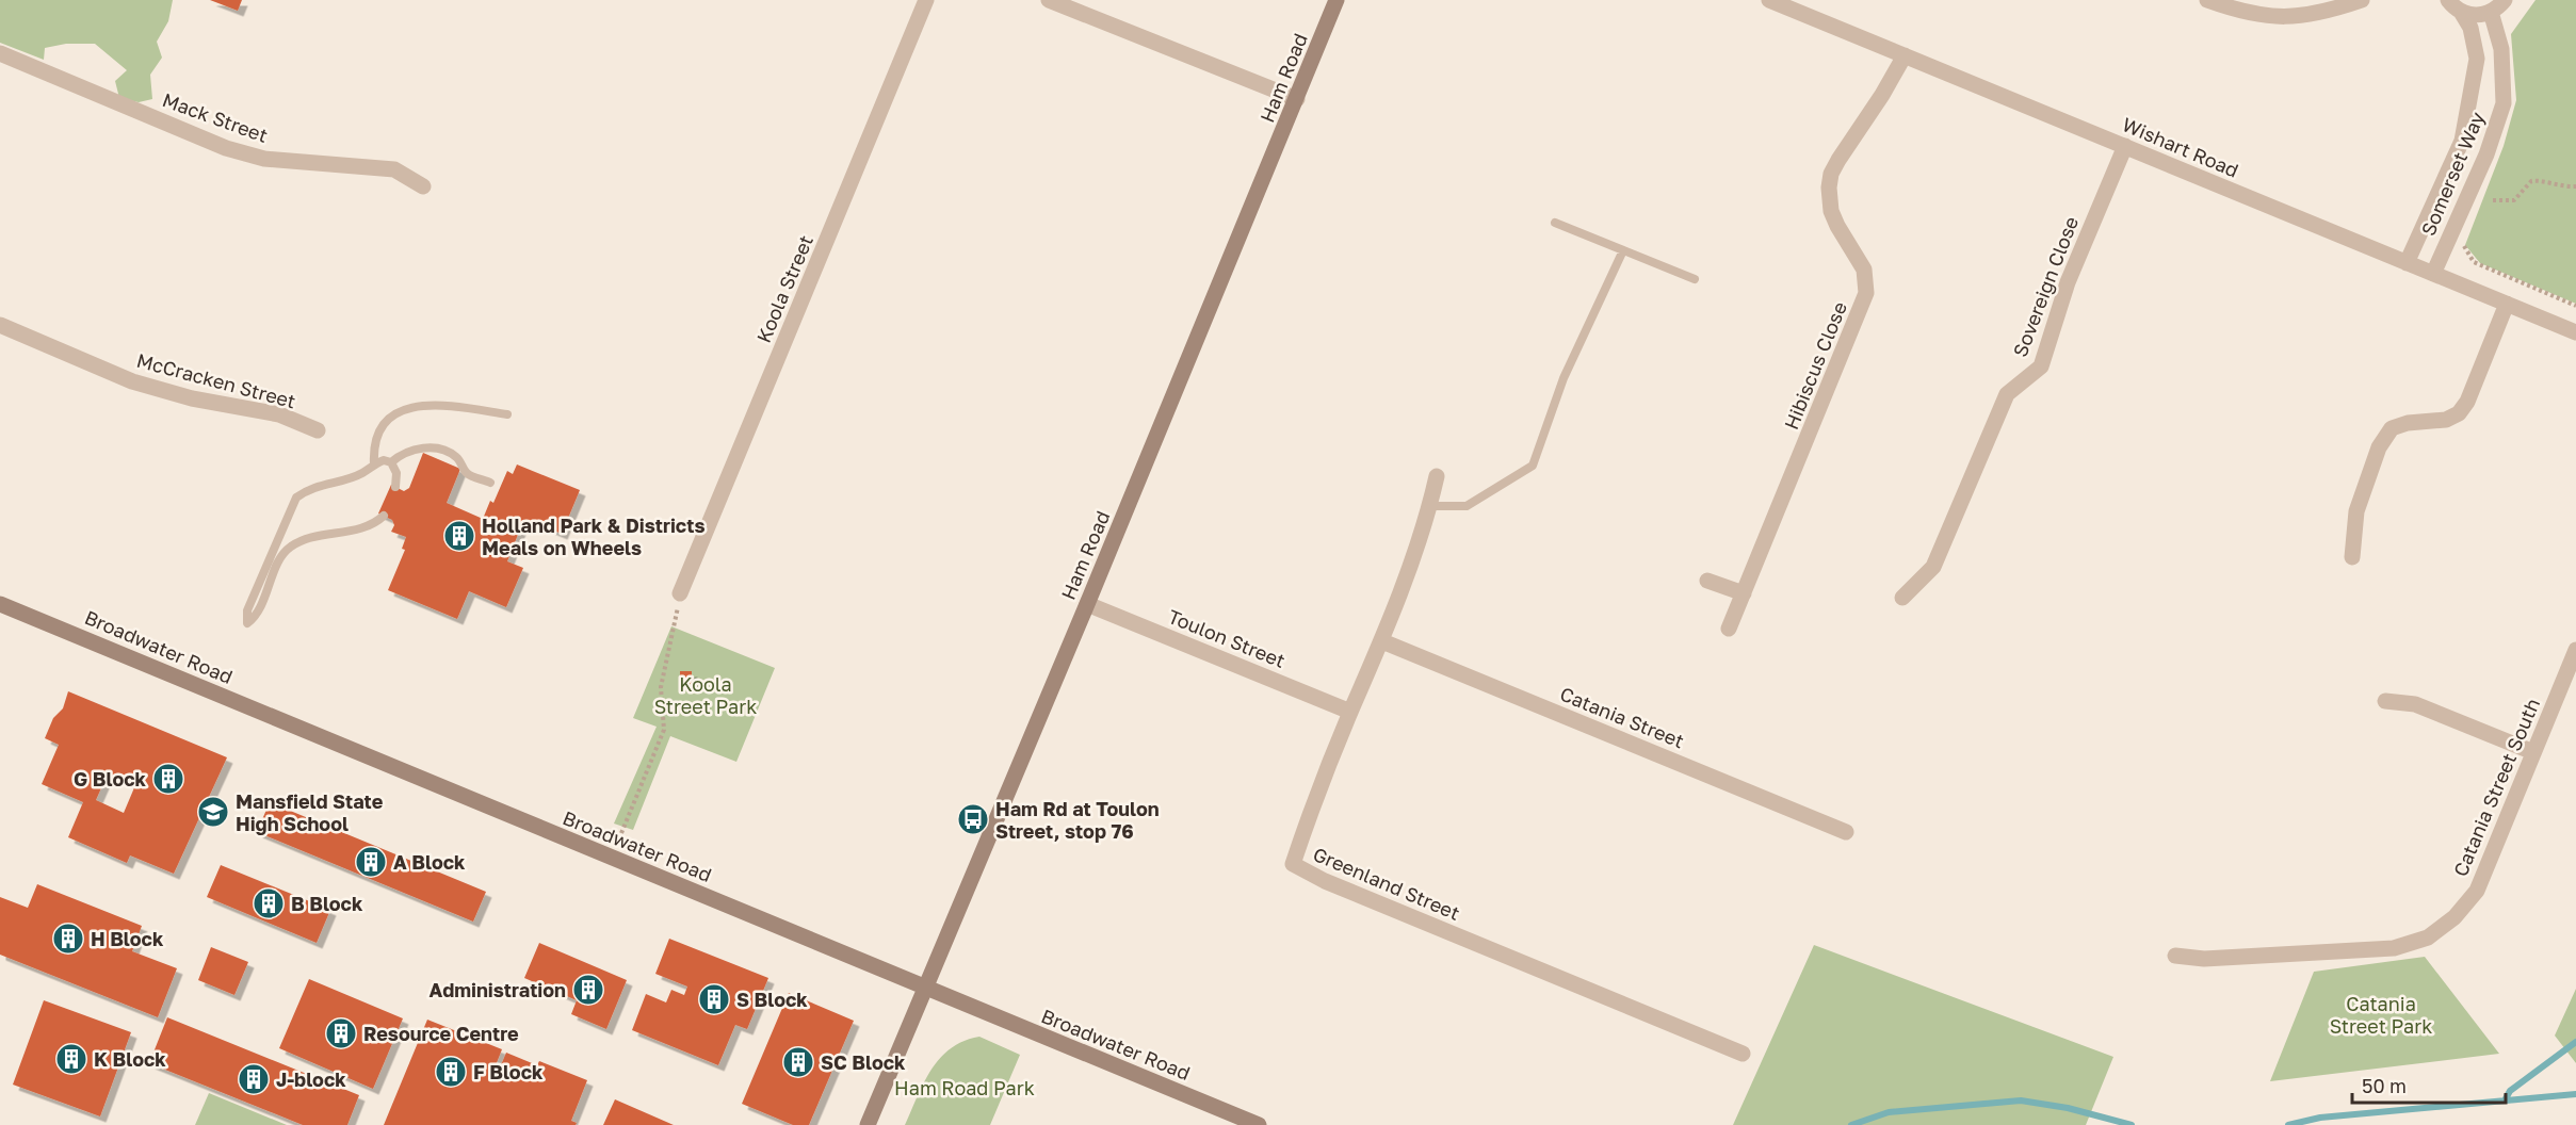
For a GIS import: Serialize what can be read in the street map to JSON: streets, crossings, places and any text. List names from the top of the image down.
{
  "streets": {
    "main road": ["Ham Road", "Broadwater Road"],
    "street": [
      "Mack Street",
      "Wishart Road",
      "Somerset Way",
      "Sovereign Close",
      "Koola Street",
      "Hibiscus Close",
      "McCracken Street",
      "Toulon Street",
      "Catania Street",
      "Catania Street South",
      "Greenland Street"
    ]
  },
  "crossings": [
    ["Ham Road", "Toulon Street"],
    ["Ham Road", "Broadwater Road"],
    ["Wishart Road", "Somerset Way"],
    ["Wishart Road", "Sovereign Close"],
    ["Wishart Road", "Hibiscus Close"],
    ["Toulon Street", "Greenland Street"],
    ["Catania Street", "Greenland Street"]
  ],
  "parks": ["Koola Street Park", "Catania Street Park", "Ham Road Park"],
  "places": {
    "building": [
      "Holland Park & Districts Meals on Wheels",
      "G Block",
      "A Block",
      "B Block",
      "H Block",
      "Administration",
      "S Block",
      "Resource Centre",
      "K Block",
      "SC Block",
      "F Block",
      "J-block"
    ],
    "school or university": ["Mansfield State High School"],
    "bus stop": ["Ham Rd at Toulon Street, stop 76"]
  },
  "scale_bar": "50 m"
}
